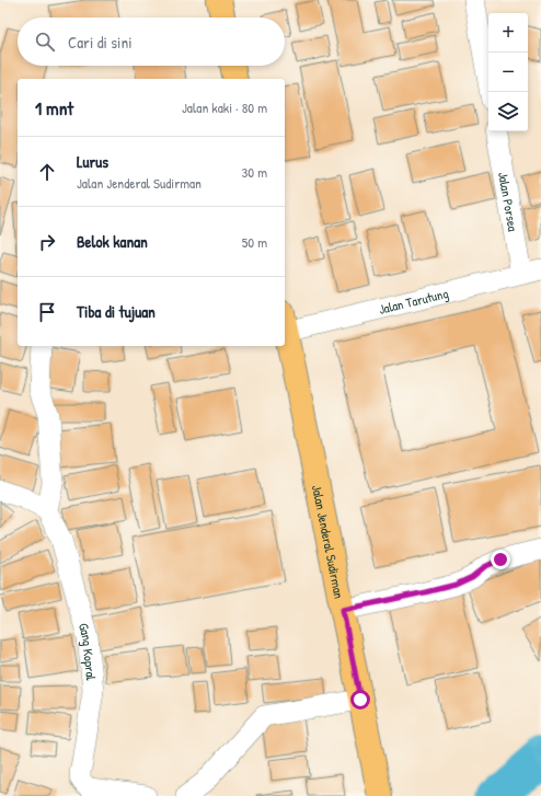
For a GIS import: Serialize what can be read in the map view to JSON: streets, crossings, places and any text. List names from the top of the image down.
{
  "streets": {
    "main road": ["Jalan Jenderal Sudirman"],
    "street": ["Jalan Porsea", "Jalan Tarutung", "Gang Kopral"]
  },
  "crossings": [
    ["Jalan Porsea", "Jalan Tarutung"],
    ["Jalan Tarutung", "Jalan Jenderal Sudirman"]
  ],
  "page": {
    "map_buttons": ["+", "−"],
    "search": "Cari di sini",
    "heading": ["1 mnt", "Jalan kaki · 80 m"],
    "list": [
      ["Lurus", "Jalan Jenderal Sudirman", "30 m"],
      ["Belok kanan", "50 m"],
      "Tiba di tujuan"
    ]
  }
}
